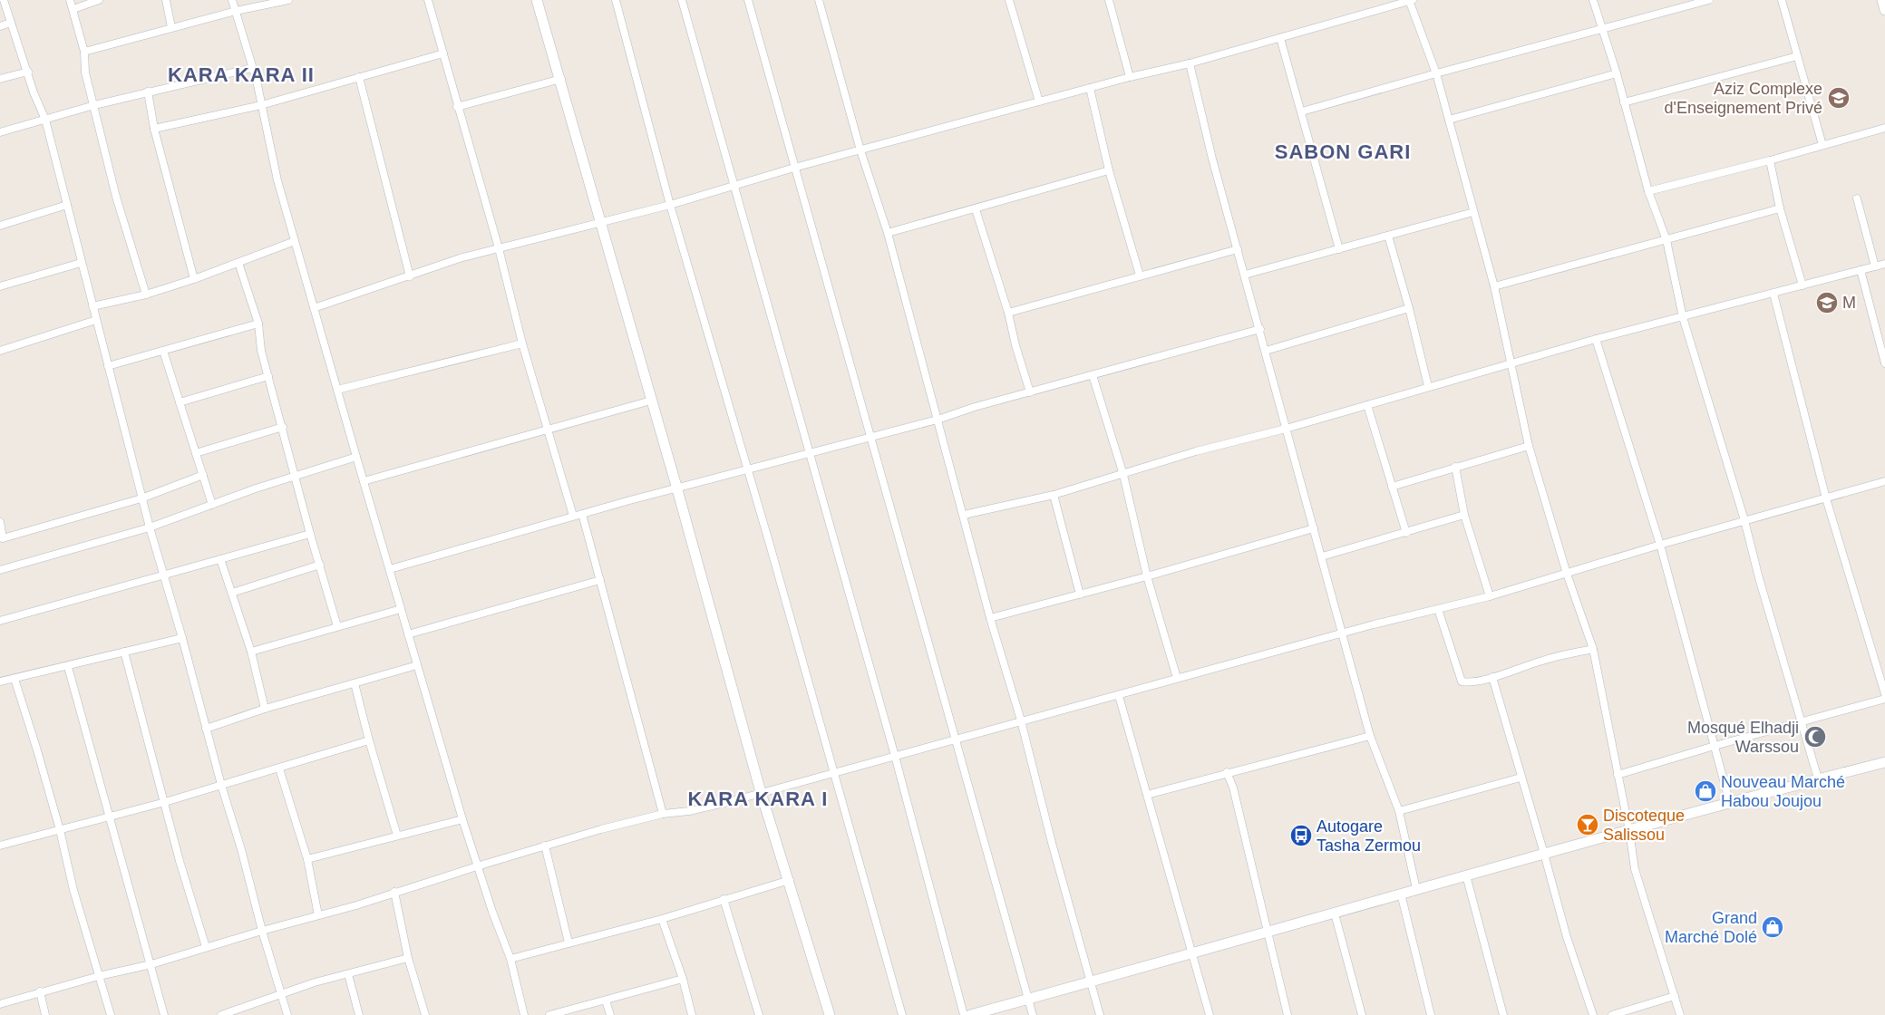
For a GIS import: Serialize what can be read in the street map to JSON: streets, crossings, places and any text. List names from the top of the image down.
{
  "districts": ["KARA KARA II", "SABON GARI", "KARA KARA I"],
  "places": {
    "school or university": ["Aziz Complexe d'Enseignement Privé", "M"],
    "mosque": ["Mosqué Elhadji Warssou"],
    "shop": ["Nouveau Marché Habou Joujou", "Grand Marché Dolé"],
    "bar": ["Discoteque Salissou"],
    "bus stop": ["Autogare Tasha Zermou"]
  }
}
